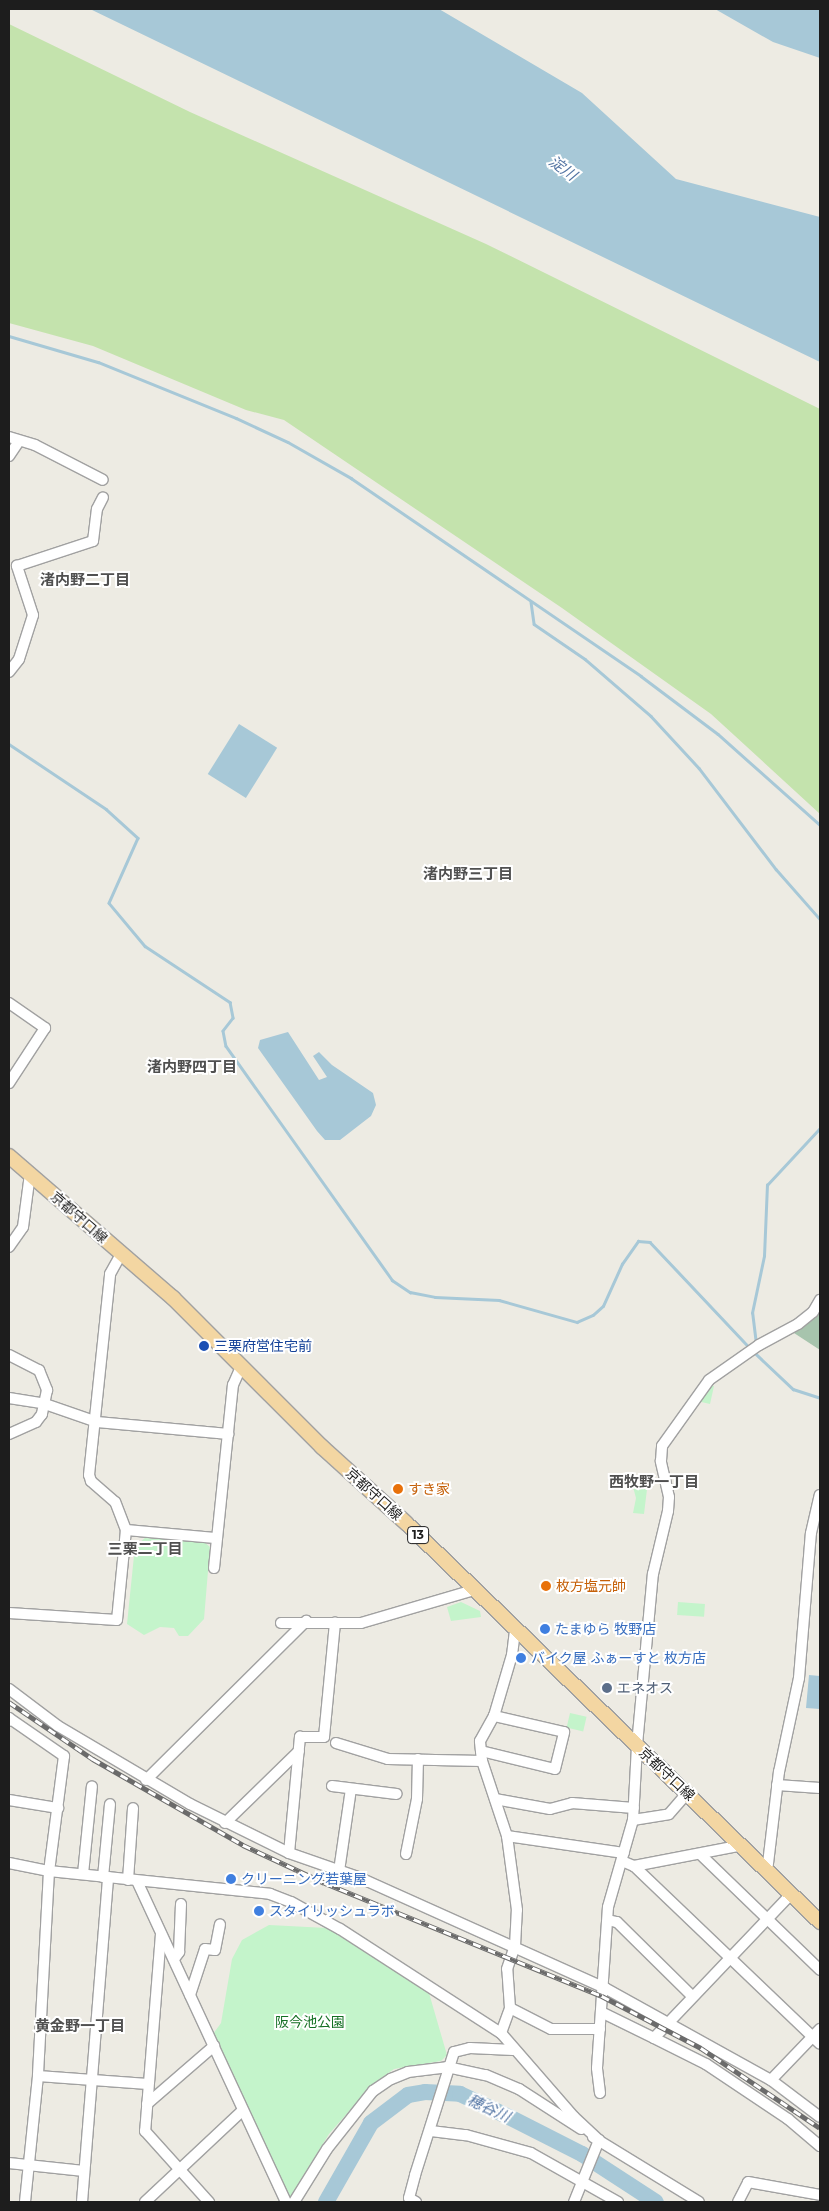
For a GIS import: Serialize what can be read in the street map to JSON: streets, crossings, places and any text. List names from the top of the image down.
{
  "streets": {
    "main road": ["京都守口線", "13"]
  },
  "districts": [
    "渚内野二丁目",
    "渚内野三丁目",
    "渚内野四丁目",
    "西牧野一丁目",
    "三栗二丁目",
    "黄金野一丁目"
  ],
  "water": ["淀川", "穂谷川"],
  "parks": ["阪今池公園"],
  "places": [
    "三栗府営住宅前",
    "すき家",
    "枚方塩元帥",
    "たまゆら 牧野店",
    "バイク屋 ふぁーすと 枚方店",
    "エネオス",
    "クリーニング若葉屋",
    "スタイリッシュラボ"
  ]
}
